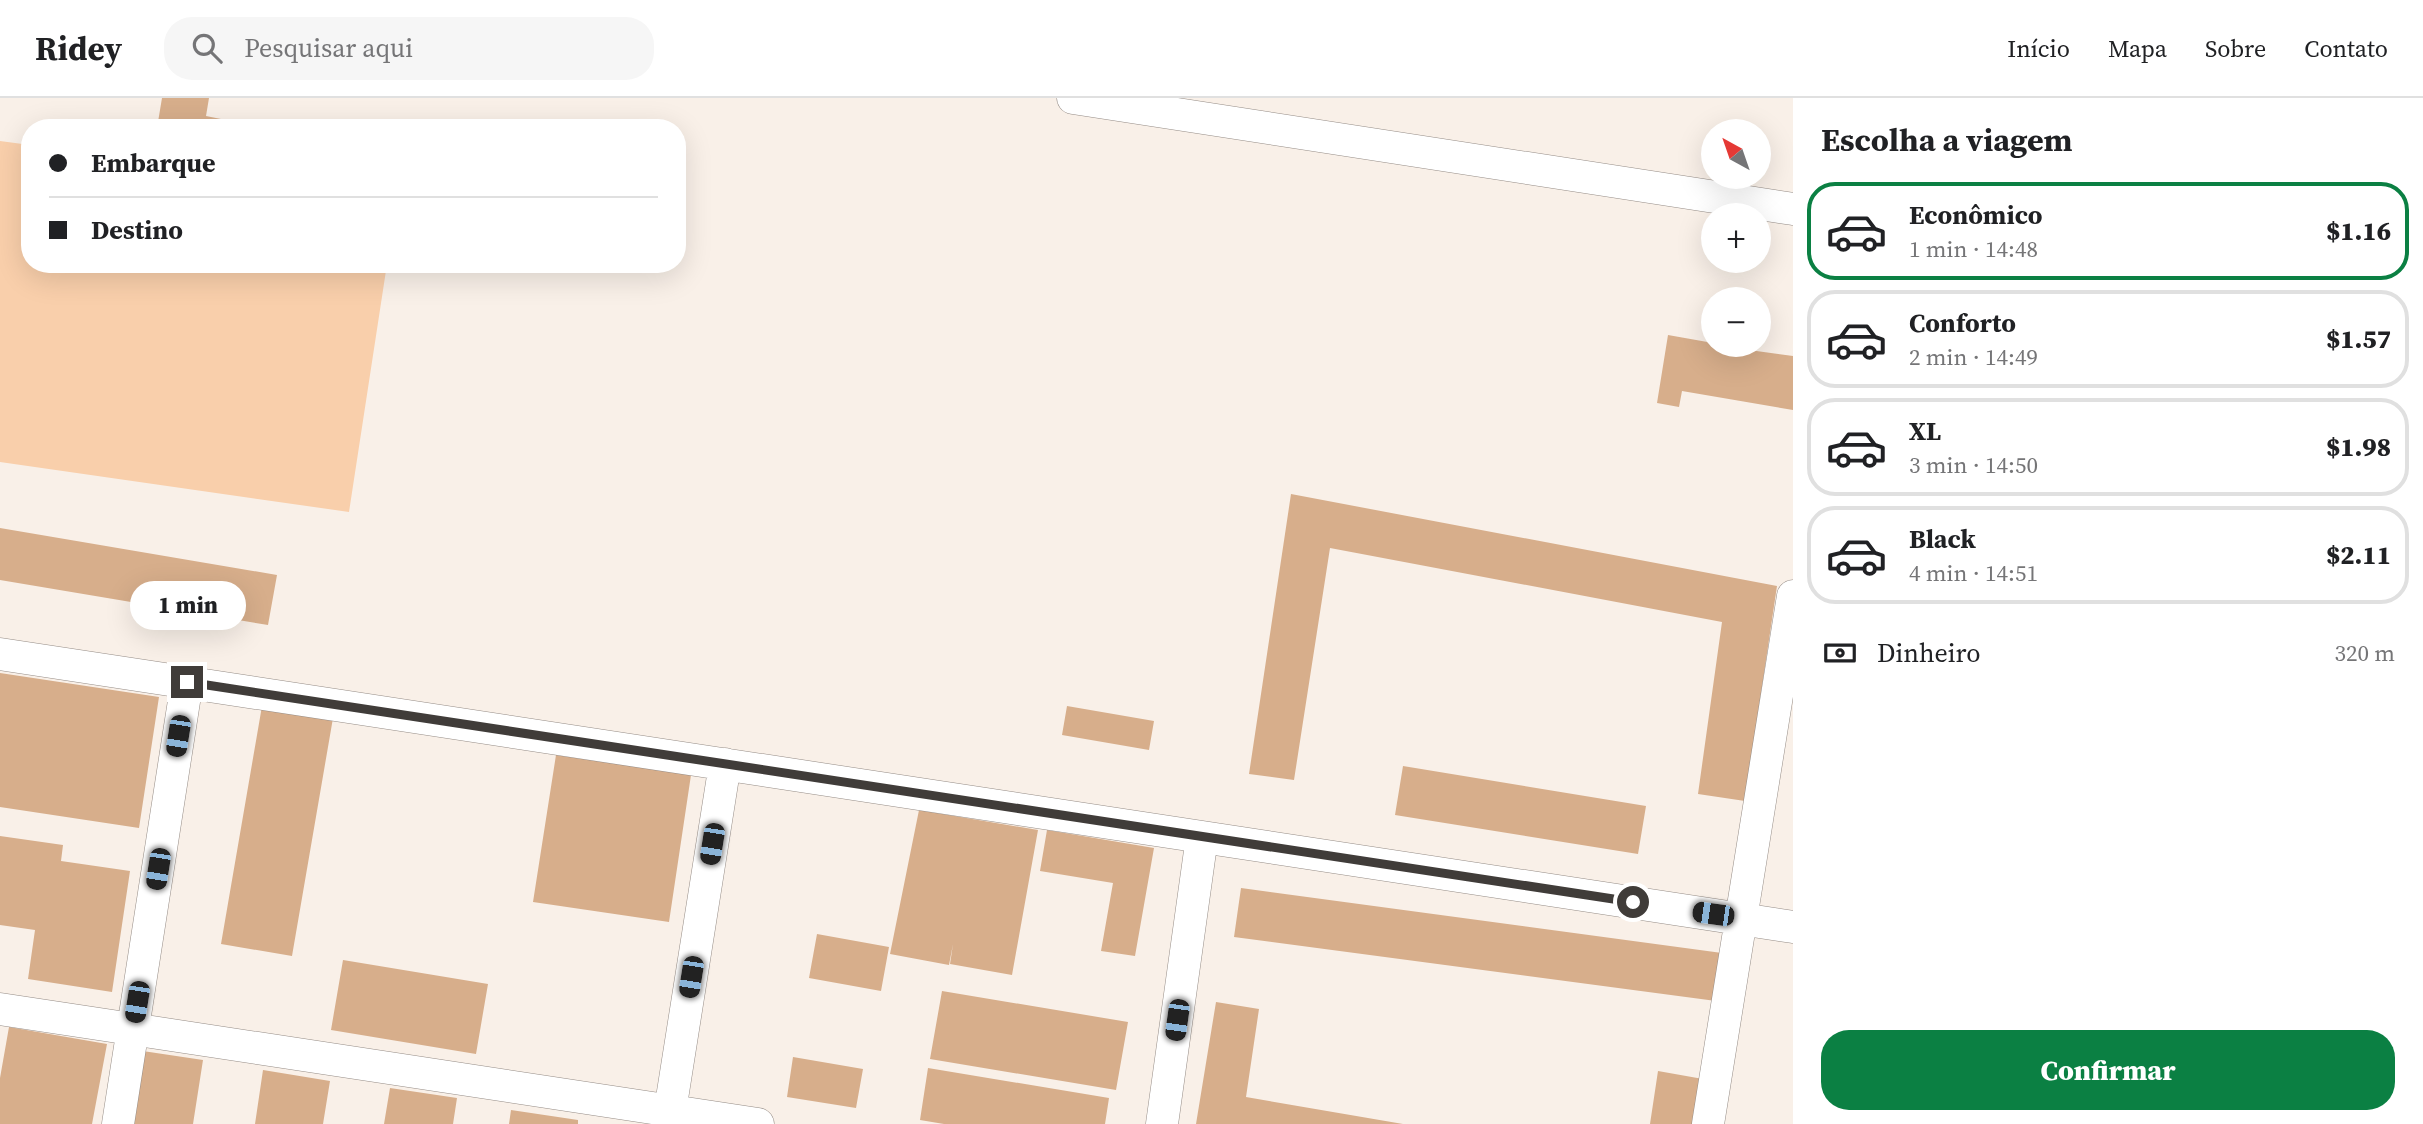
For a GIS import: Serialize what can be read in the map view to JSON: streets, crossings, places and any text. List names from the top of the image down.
{
  "north": "top left",
  "page": {
    "header": "Ridey",
    "search": "Pesquisar aqui",
    "nav": [
      "Início",
      "Mapa",
      "Sobre",
      "Contato"
    ],
    "heading": "Escolha a viagem",
    "map_buttons": ["+", "−"],
    "banner": ["Embarque", "Destino"],
    "list": [
      {
        "name": "Econômico",
        "note": "1 min · 14:48",
        "value": "$1.16"
      },
      {
        "name": "Conforto",
        "note": "2 min · 14:49",
        "value": "$1.57"
      },
      {
        "name": "XL",
        "note": "3 min · 14:50",
        "value": "$1.98"
      },
      {
        "name": "Black",
        "note": "4 min · 14:51",
        "value": "$2.11"
      }
    ],
    "bubble": "1 min",
    "pay": ["Dinheiro", "320 m"],
    "buttons": "Confirmar"
  }
}
